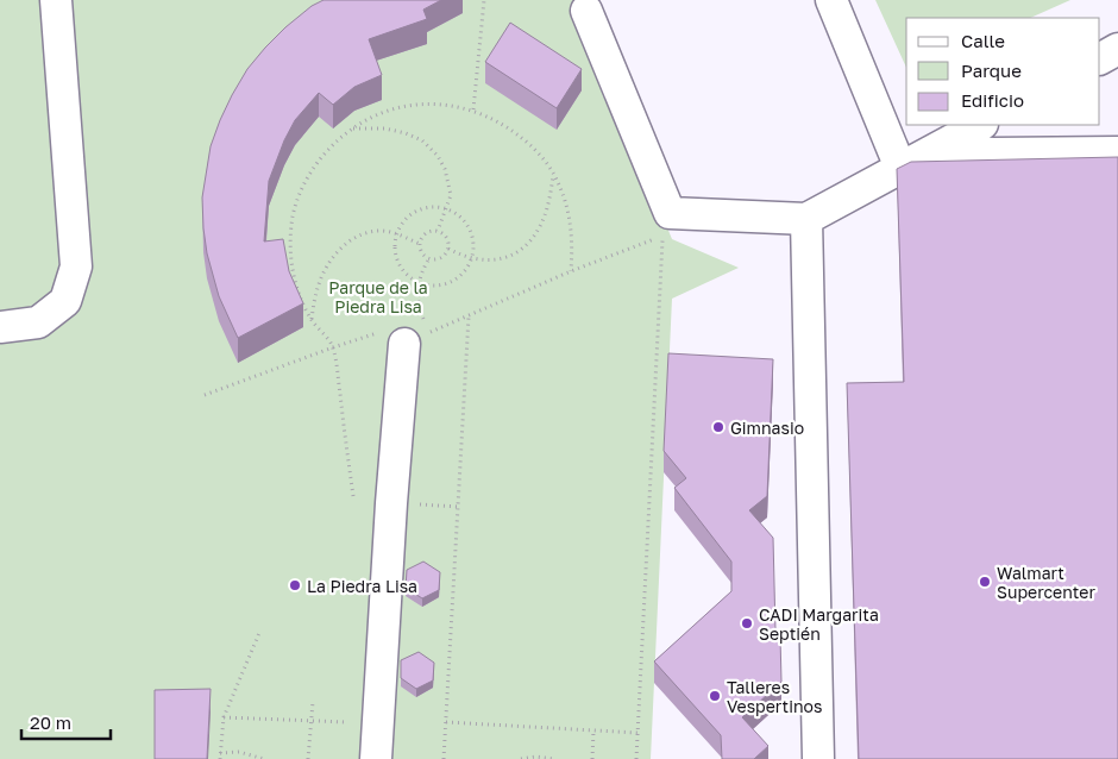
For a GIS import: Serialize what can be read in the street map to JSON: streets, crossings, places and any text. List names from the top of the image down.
{
  "parks": ["Parque de la Piedra Lisa"],
  "places": [
    "Gimnasio",
    "Walmart Supercenter",
    "La Piedra Lisa",
    "CADI Margarita Septién",
    "Talleres Vespertinos"
  ],
  "legend": ["Calle", "Parque", "Edificio"],
  "scale_bar": "20 m"
}
